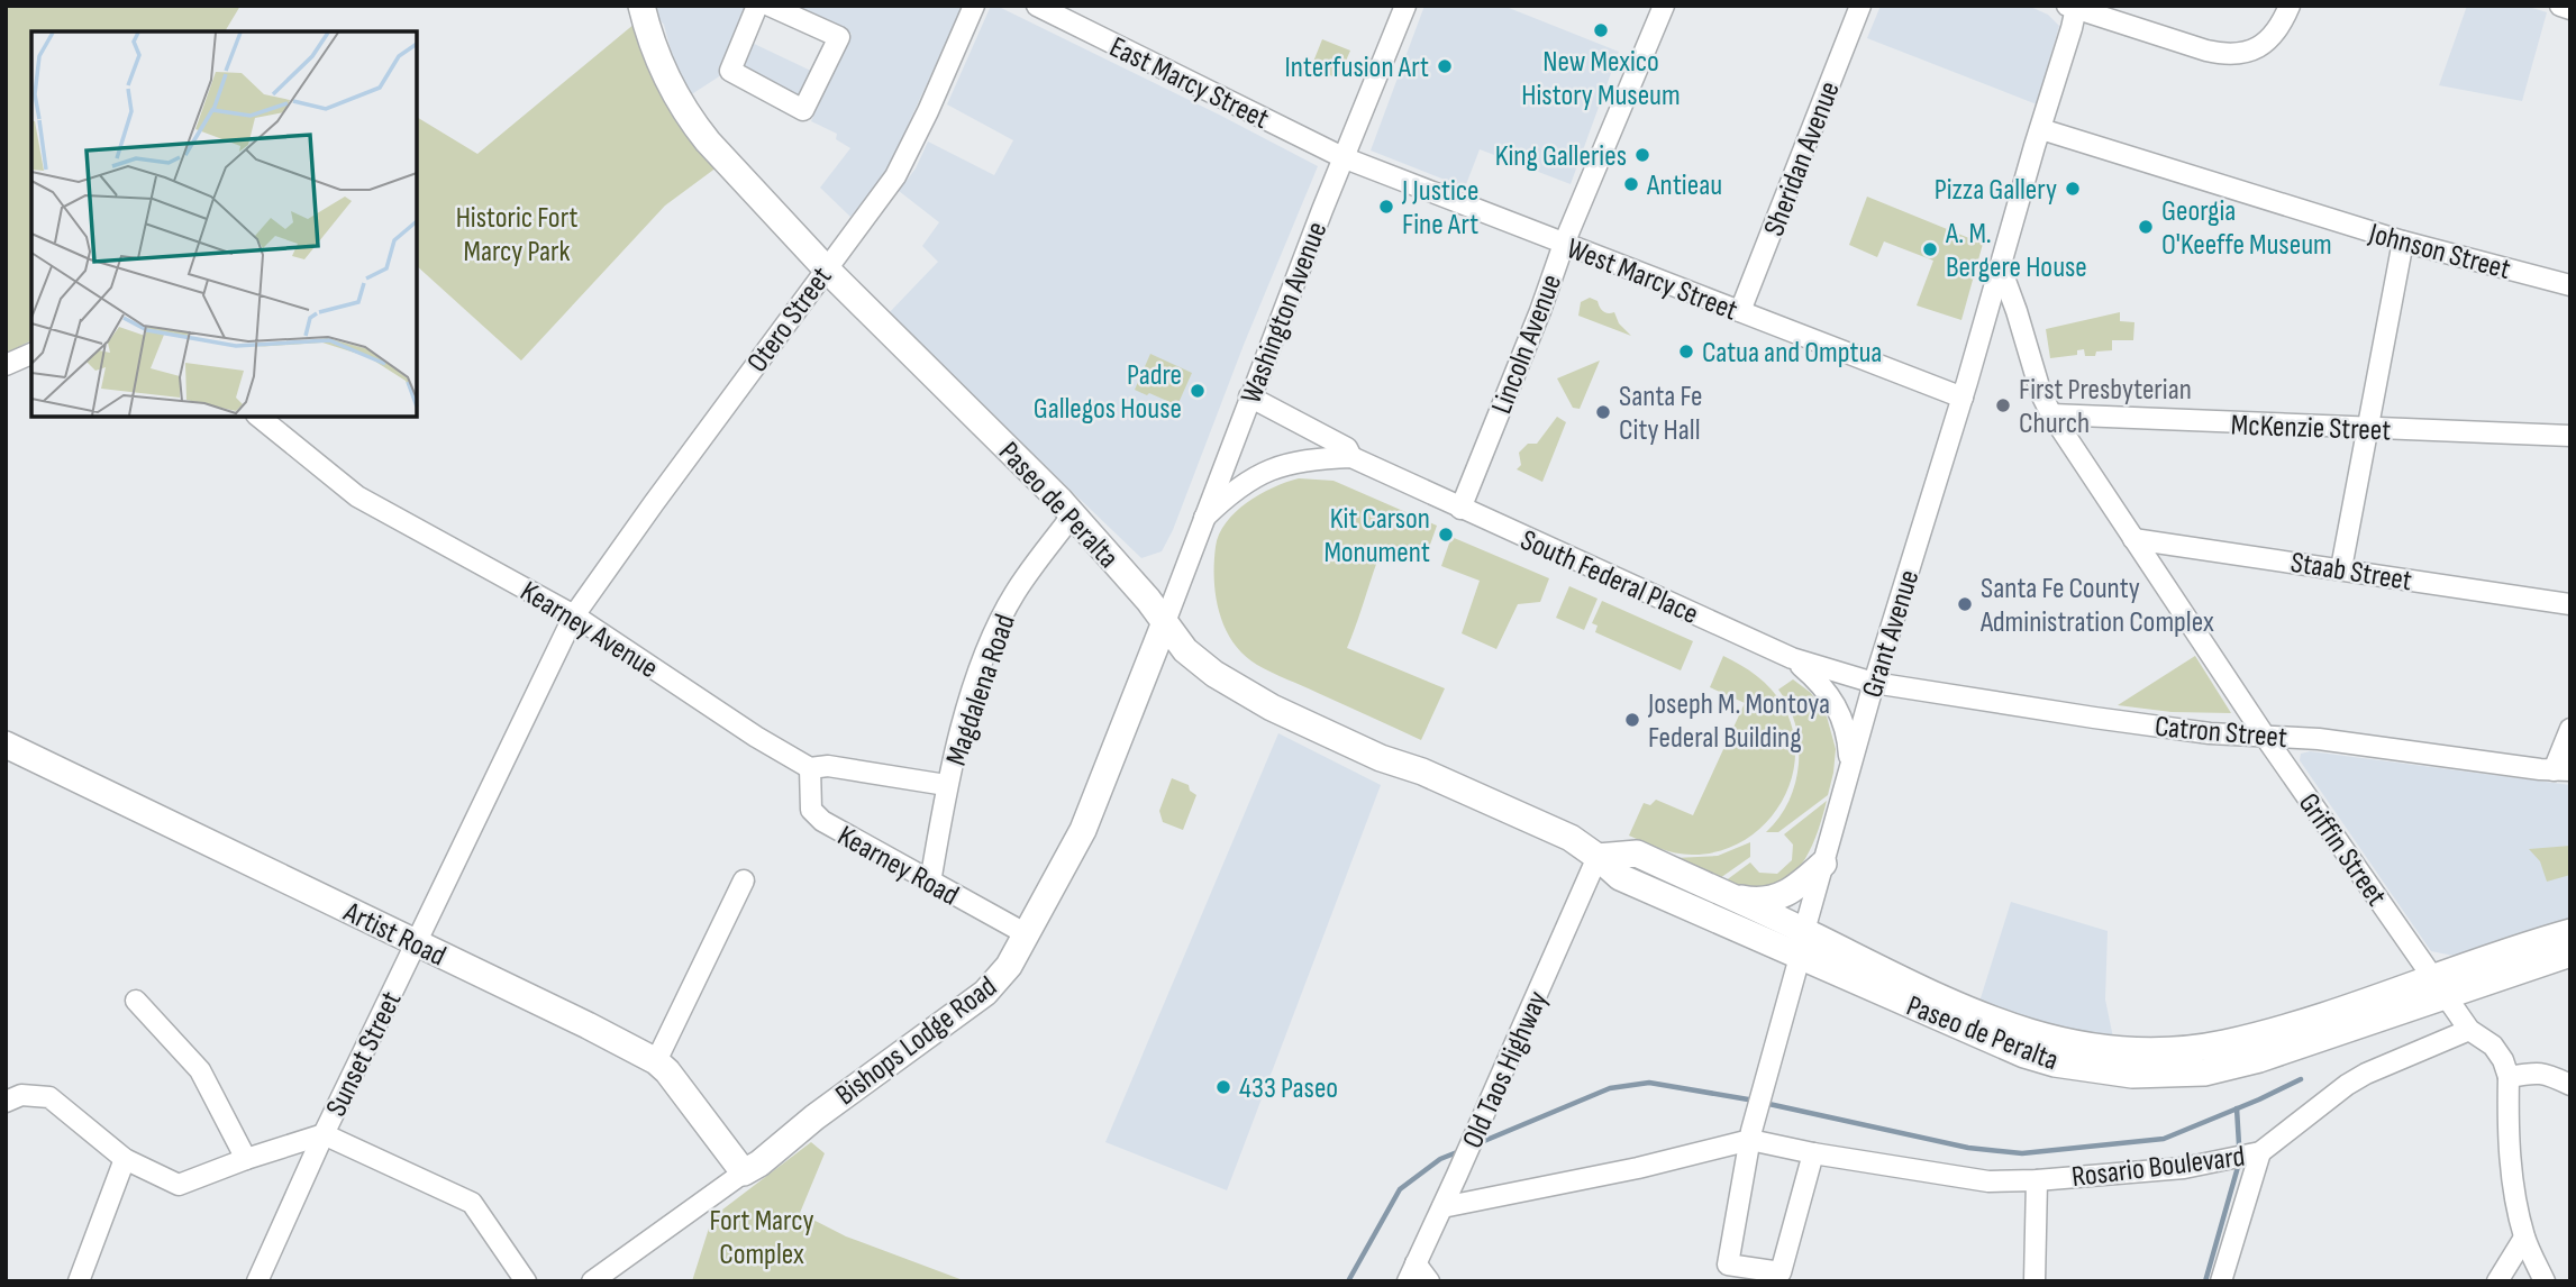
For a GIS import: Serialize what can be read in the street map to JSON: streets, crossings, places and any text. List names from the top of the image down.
{
  "streets": {
    "main road": ["Paseo de Peralta", "Artist Road", "Bishops Lodge Road"],
    "street": [
      "East Marcy Street",
      "Sheridan Avenue",
      "Johnson Street",
      "West Marcy Street",
      "Washington Avenue",
      "Otero Street",
      "Lincoln Avenue",
      "McKenzie Street",
      "Staab Street",
      "South Federal Place",
      "Kearney Avenue",
      "Grant Avenue",
      "Magdalena Road",
      "Catron Street",
      "Griffin Street",
      "Kearney Road",
      "Sunset Street",
      "Old Taos Highway",
      "Rosario Boulevard"
    ]
  },
  "crossings": [
    ["East Marcy Street", "West Marcy Street"],
    ["East Marcy Street", "Washington Avenue"],
    ["Sheridan Avenue", "West Marcy Street"],
    ["Johnson Street", "Grant Avenue"],
    ["West Marcy Street", "Washington Avenue"],
    ["West Marcy Street", "Lincoln Avenue"],
    ["West Marcy Street", "Grant Avenue"],
    ["Washington Avenue", "Paseo de Peralta"],
    ["Washington Avenue", "South Federal Place"],
    ["Washington Avenue", "Bishops Lodge Road"],
    ["Otero Street", "Paseo de Peralta"],
    ["Otero Street", "Kearney Avenue"],
    ["Otero Street", "Sunset Street"],
    ["Lincoln Avenue", "South Federal Place"],
    ["McKenzie Street", "Griffin Street"],
    ["Paseo de Peralta", "Grant Avenue"],
    ["Paseo de Peralta", "Magdalena Road"],
    ["Paseo de Peralta", "Griffin Street"],
    ["Paseo de Peralta", "Bishops Lodge Road"],
    ["Paseo de Peralta", "Old Taos Highway"],
    ["Staab Street", "Griffin Street"],
    ["South Federal Place", "Grant Avenue"],
    ["South Federal Place", "Catron Street"],
    ["Kearney Avenue", "Magdalena Road"],
    ["Kearney Avenue", "Kearney Road"],
    ["Kearney Avenue", "Sunset Street"],
    ["Grant Avenue", "Catron Street"],
    ["Grant Avenue", "Griffin Street"],
    ["Grant Avenue", "Rosario Boulevard"],
    ["Magdalena Road", "Kearney Road"],
    ["Catron Street", "Griffin Street"],
    ["Griffin Street", "Rosario Boulevard"],
    ["Kearney Road", "Bishops Lodge Road"],
    ["Artist Road", "Bishops Lodge Road"],
    ["Artist Road", "Sunset Street"],
    ["Old Taos Highway", "Rosario Boulevard"]
  ],
  "parks": ["Historic Fort Marcy Park", "Fort Marcy Complex"],
  "places": [
    "New Mexico History Museum",
    "Interfusion Art",
    "King Galleries",
    "Antieau",
    "Pizza Gallery",
    "J Justice Fine Art",
    "Georgia O'Keeffe Museum",
    "A. M. Bergere House",
    "Catua and Omptua",
    "Padre Gallegos House",
    "First Presbyterian Church",
    "Santa Fe City Hall",
    "Kit Carson Monument",
    "Santa Fe County Administration Complex",
    "Joseph M. Montoya Federal Building",
    "433 Paseo"
  ]
}
